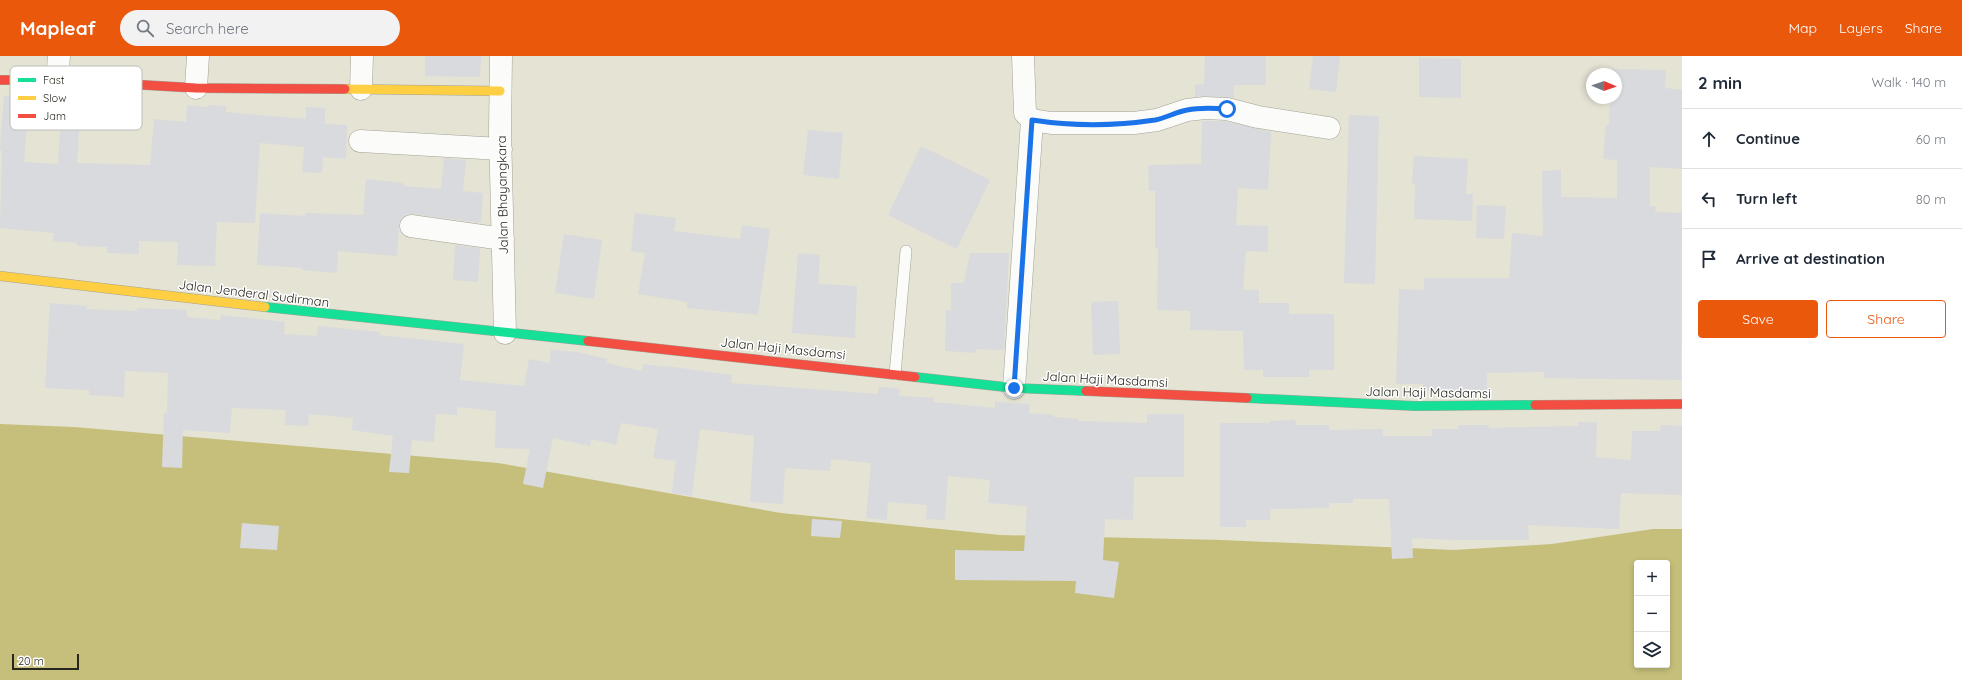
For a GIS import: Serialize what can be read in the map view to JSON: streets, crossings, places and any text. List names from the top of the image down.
{
  "streets": {
    "main road": ["Jalan Jenderal Sudirman", "Jalan Haji Masdamsi"],
    "street": ["Jalan Bhayangkara"]
  },
  "crossings": [
    ["Jalan Bhayangkara", "Jalan Jenderal Sudirman"],
    ["Jalan Bhayangkara", "Jalan Haji Masdamsi"],
    ["Jalan Jenderal Sudirman", "Jalan Haji Masdamsi"]
  ],
  "legend": ["Fast", "Slow", "Jam"],
  "scale_bar": "20 m",
  "north": "right",
  "page": {
    "header": "Mapleaf",
    "search": "Search here",
    "nav": ["Map", "Layers", "Share"],
    "heading": ["2 min", "Walk · 140 m"],
    "list": [
      ["Continue", "60 m"],
      ["Turn left", "80 m"],
      "Arrive at destination"
    ],
    "buttons": ["Save", "Share"],
    "map_buttons": ["+", "−"],
    "scale": "20 m"
  }
}
